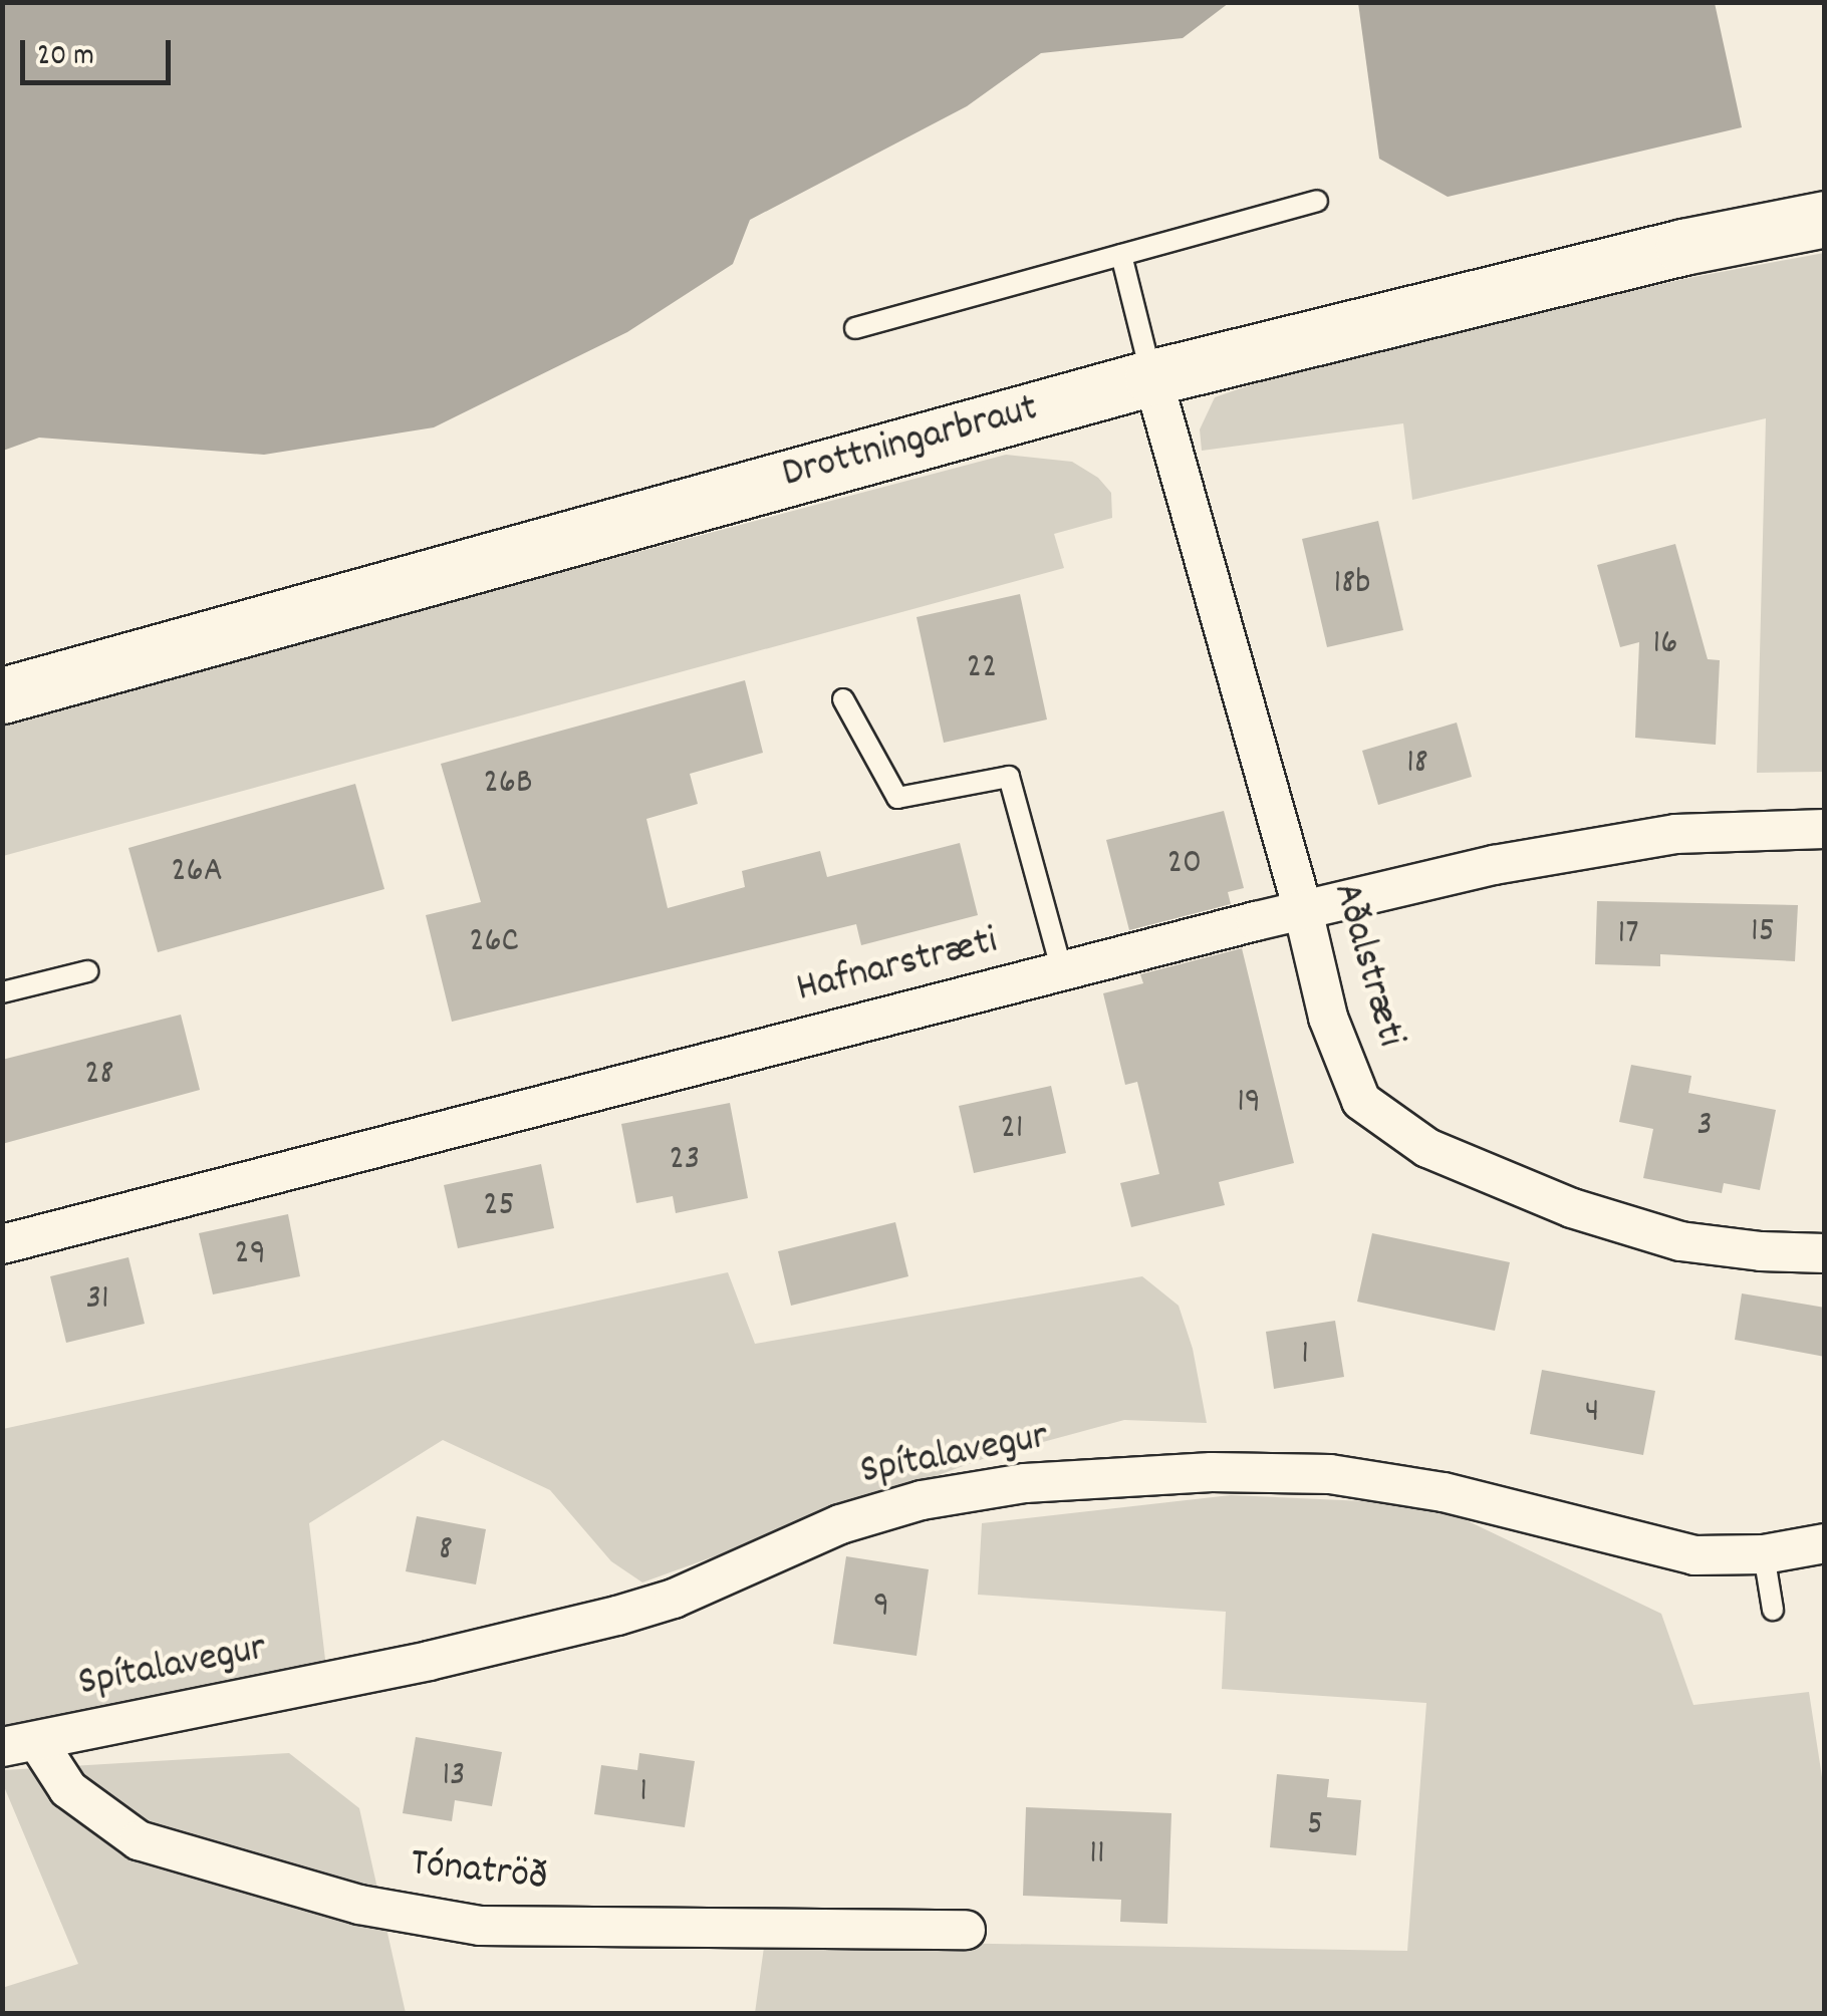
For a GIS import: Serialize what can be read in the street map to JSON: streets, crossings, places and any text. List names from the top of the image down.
{
  "streets": {
    "highway": ["Drottningarbraut"],
    "street": [
      "Aðalstræti",
      "Hafnarstræti",
      "Spítalavegur",
      "Tónatröð"
    ]
  },
  "crossings": [
    ["Drottningarbraut", "Aðalstræti"],
    ["Aðalstræti", "Hafnarstræti"],
    ["Spítalavegur", "Tónatröð"]
  ],
  "house_numbers": [
    "18b",
    "16",
    "22",
    "18",
    "26B",
    "20",
    "26A",
    "15",
    "17",
    "26C",
    "28",
    "19",
    "3",
    "21",
    "23",
    "25",
    "29",
    "31",
    "1",
    "4",
    "8",
    "9",
    "13",
    "1",
    "5",
    "11"
  ],
  "scale_bar": "20 m"
}
